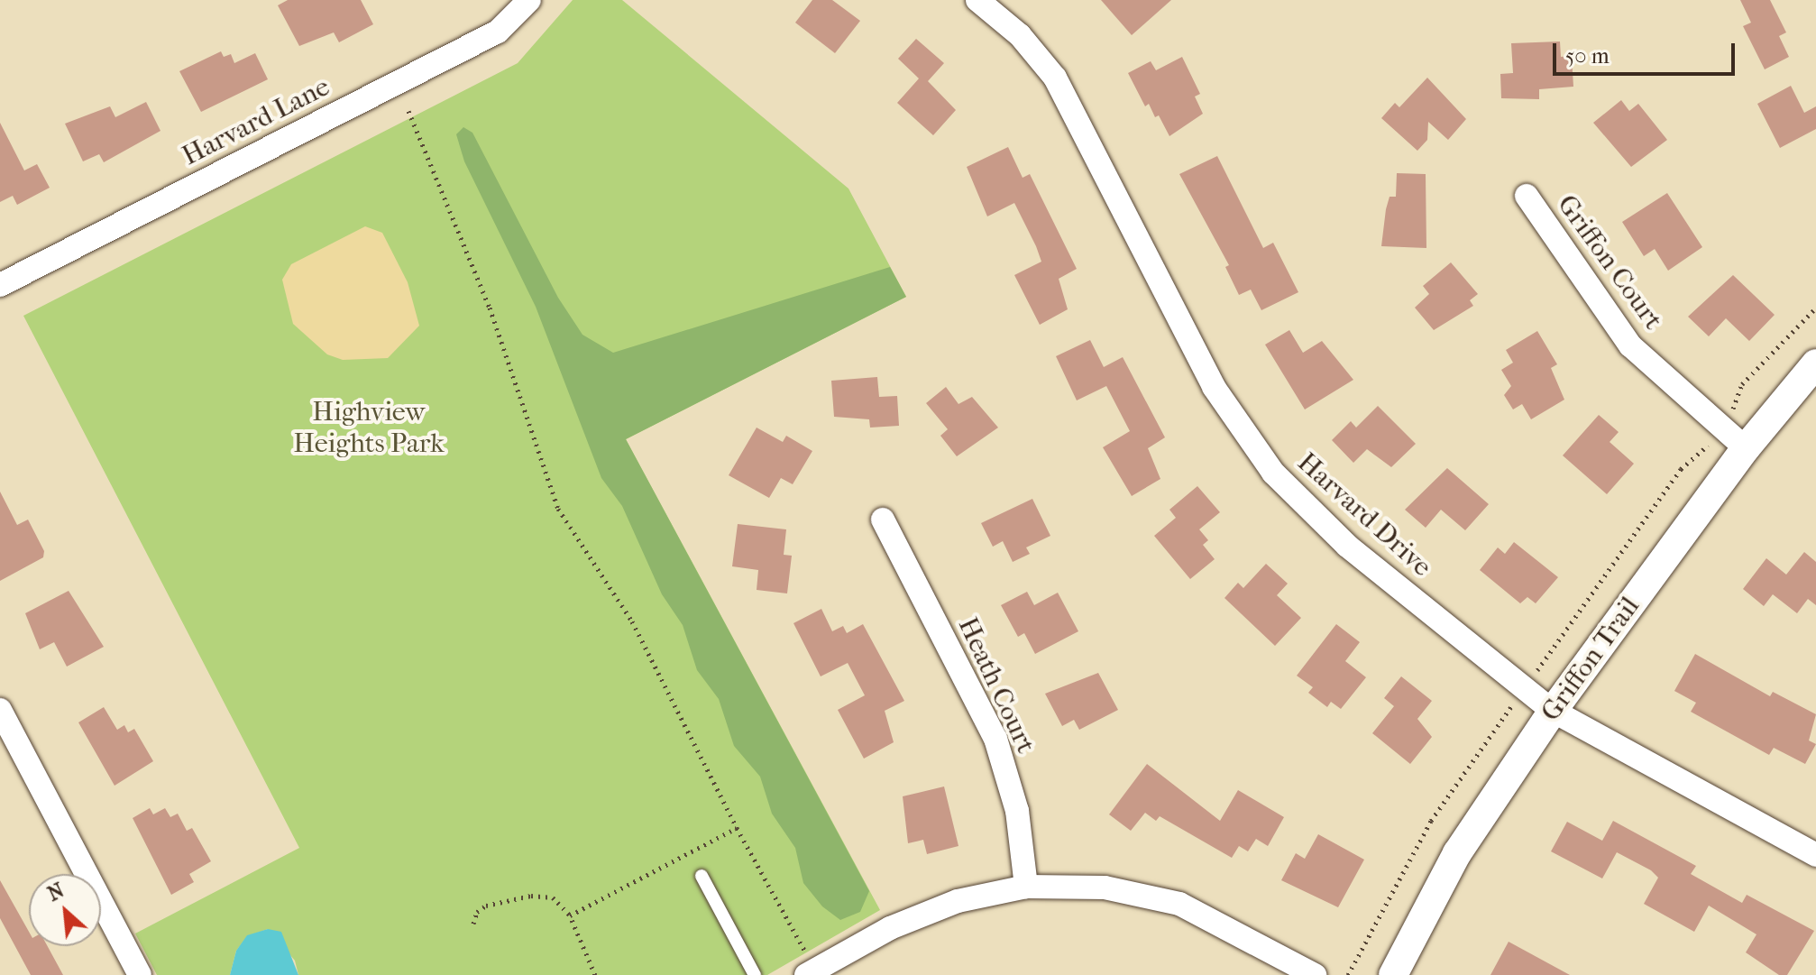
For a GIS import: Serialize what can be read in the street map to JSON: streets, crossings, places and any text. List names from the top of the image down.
{
  "streets": {
    "street": [
      "Harvard Lane",
      "Griffon Court",
      "Harvard Drive",
      "Griffon Trail",
      "Heath Court"
    ]
  },
  "crossings": [
    ["Griffon Court", "Griffon Trail"],
    ["Harvard Drive", "Griffon Trail"]
  ],
  "parks": ["Highview Heights Park"],
  "scale_bar": "50 m",
  "north": "top left"
}
